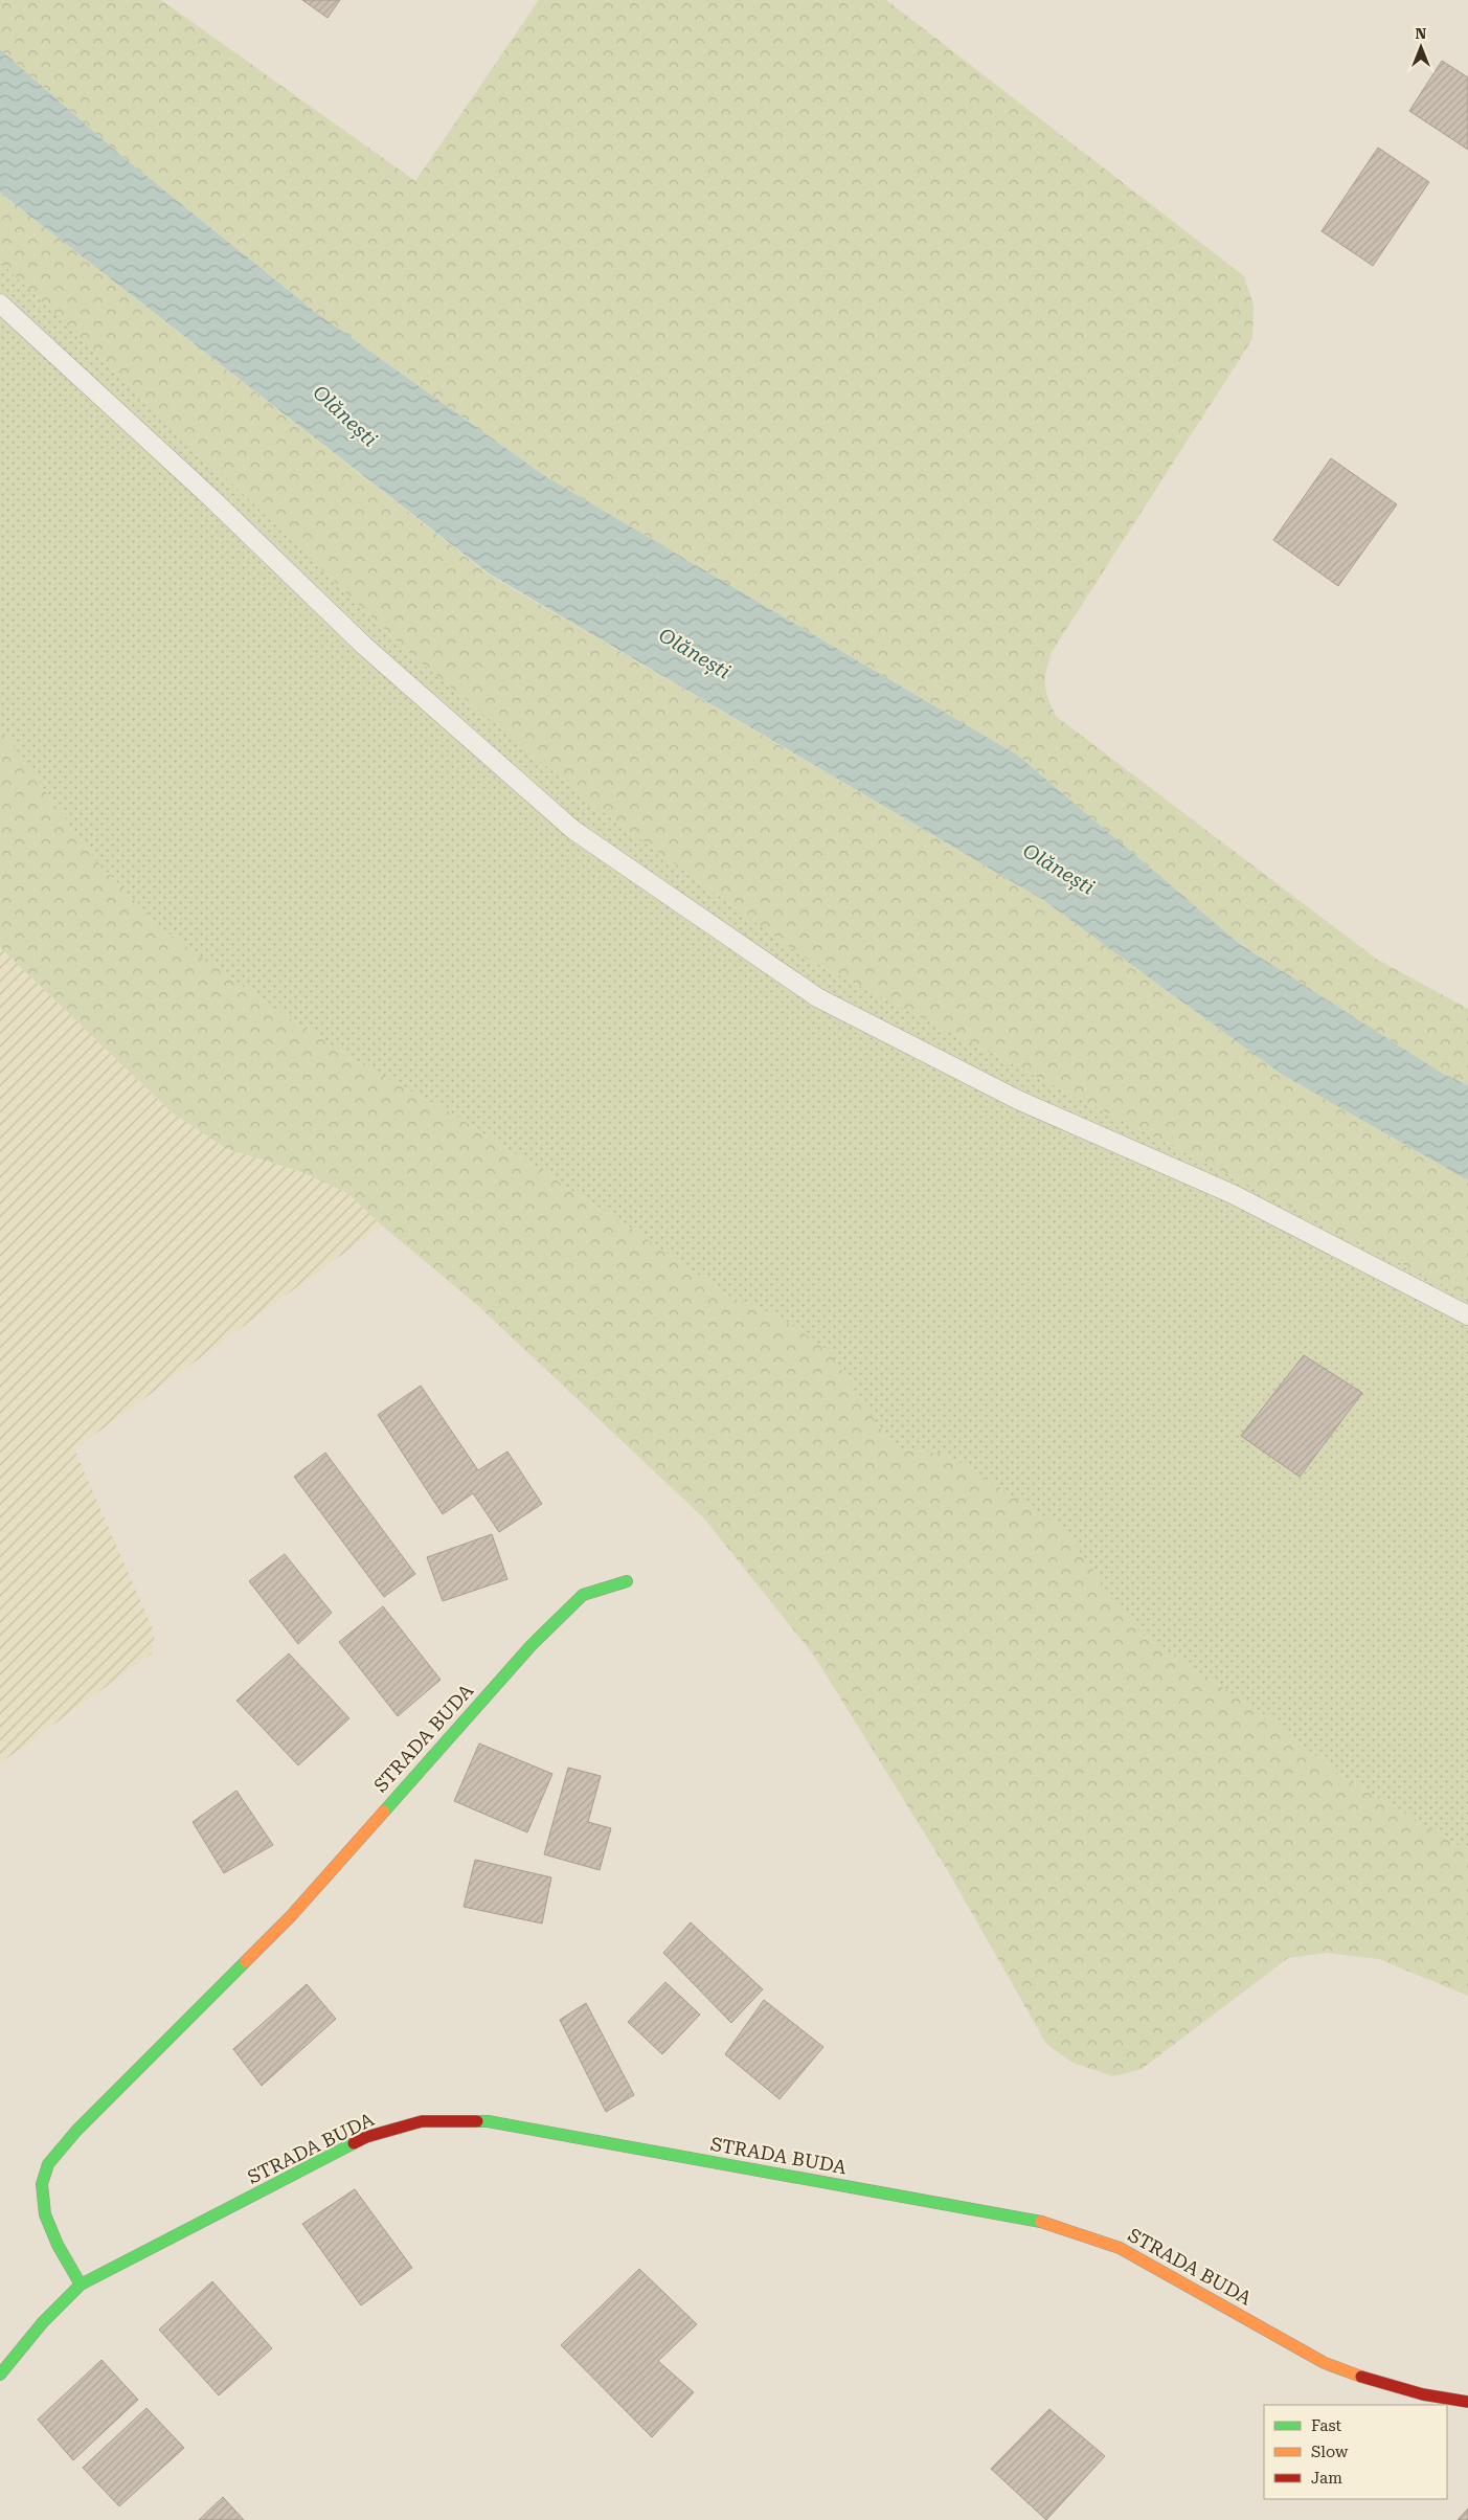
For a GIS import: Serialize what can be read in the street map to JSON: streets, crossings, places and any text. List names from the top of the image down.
{
  "streets": {
    "street": ["STRADA BUDA"]
  },
  "water": ["Olănești"],
  "legend": ["Fast", "Slow", "Jam"],
  "north": "top"
}
